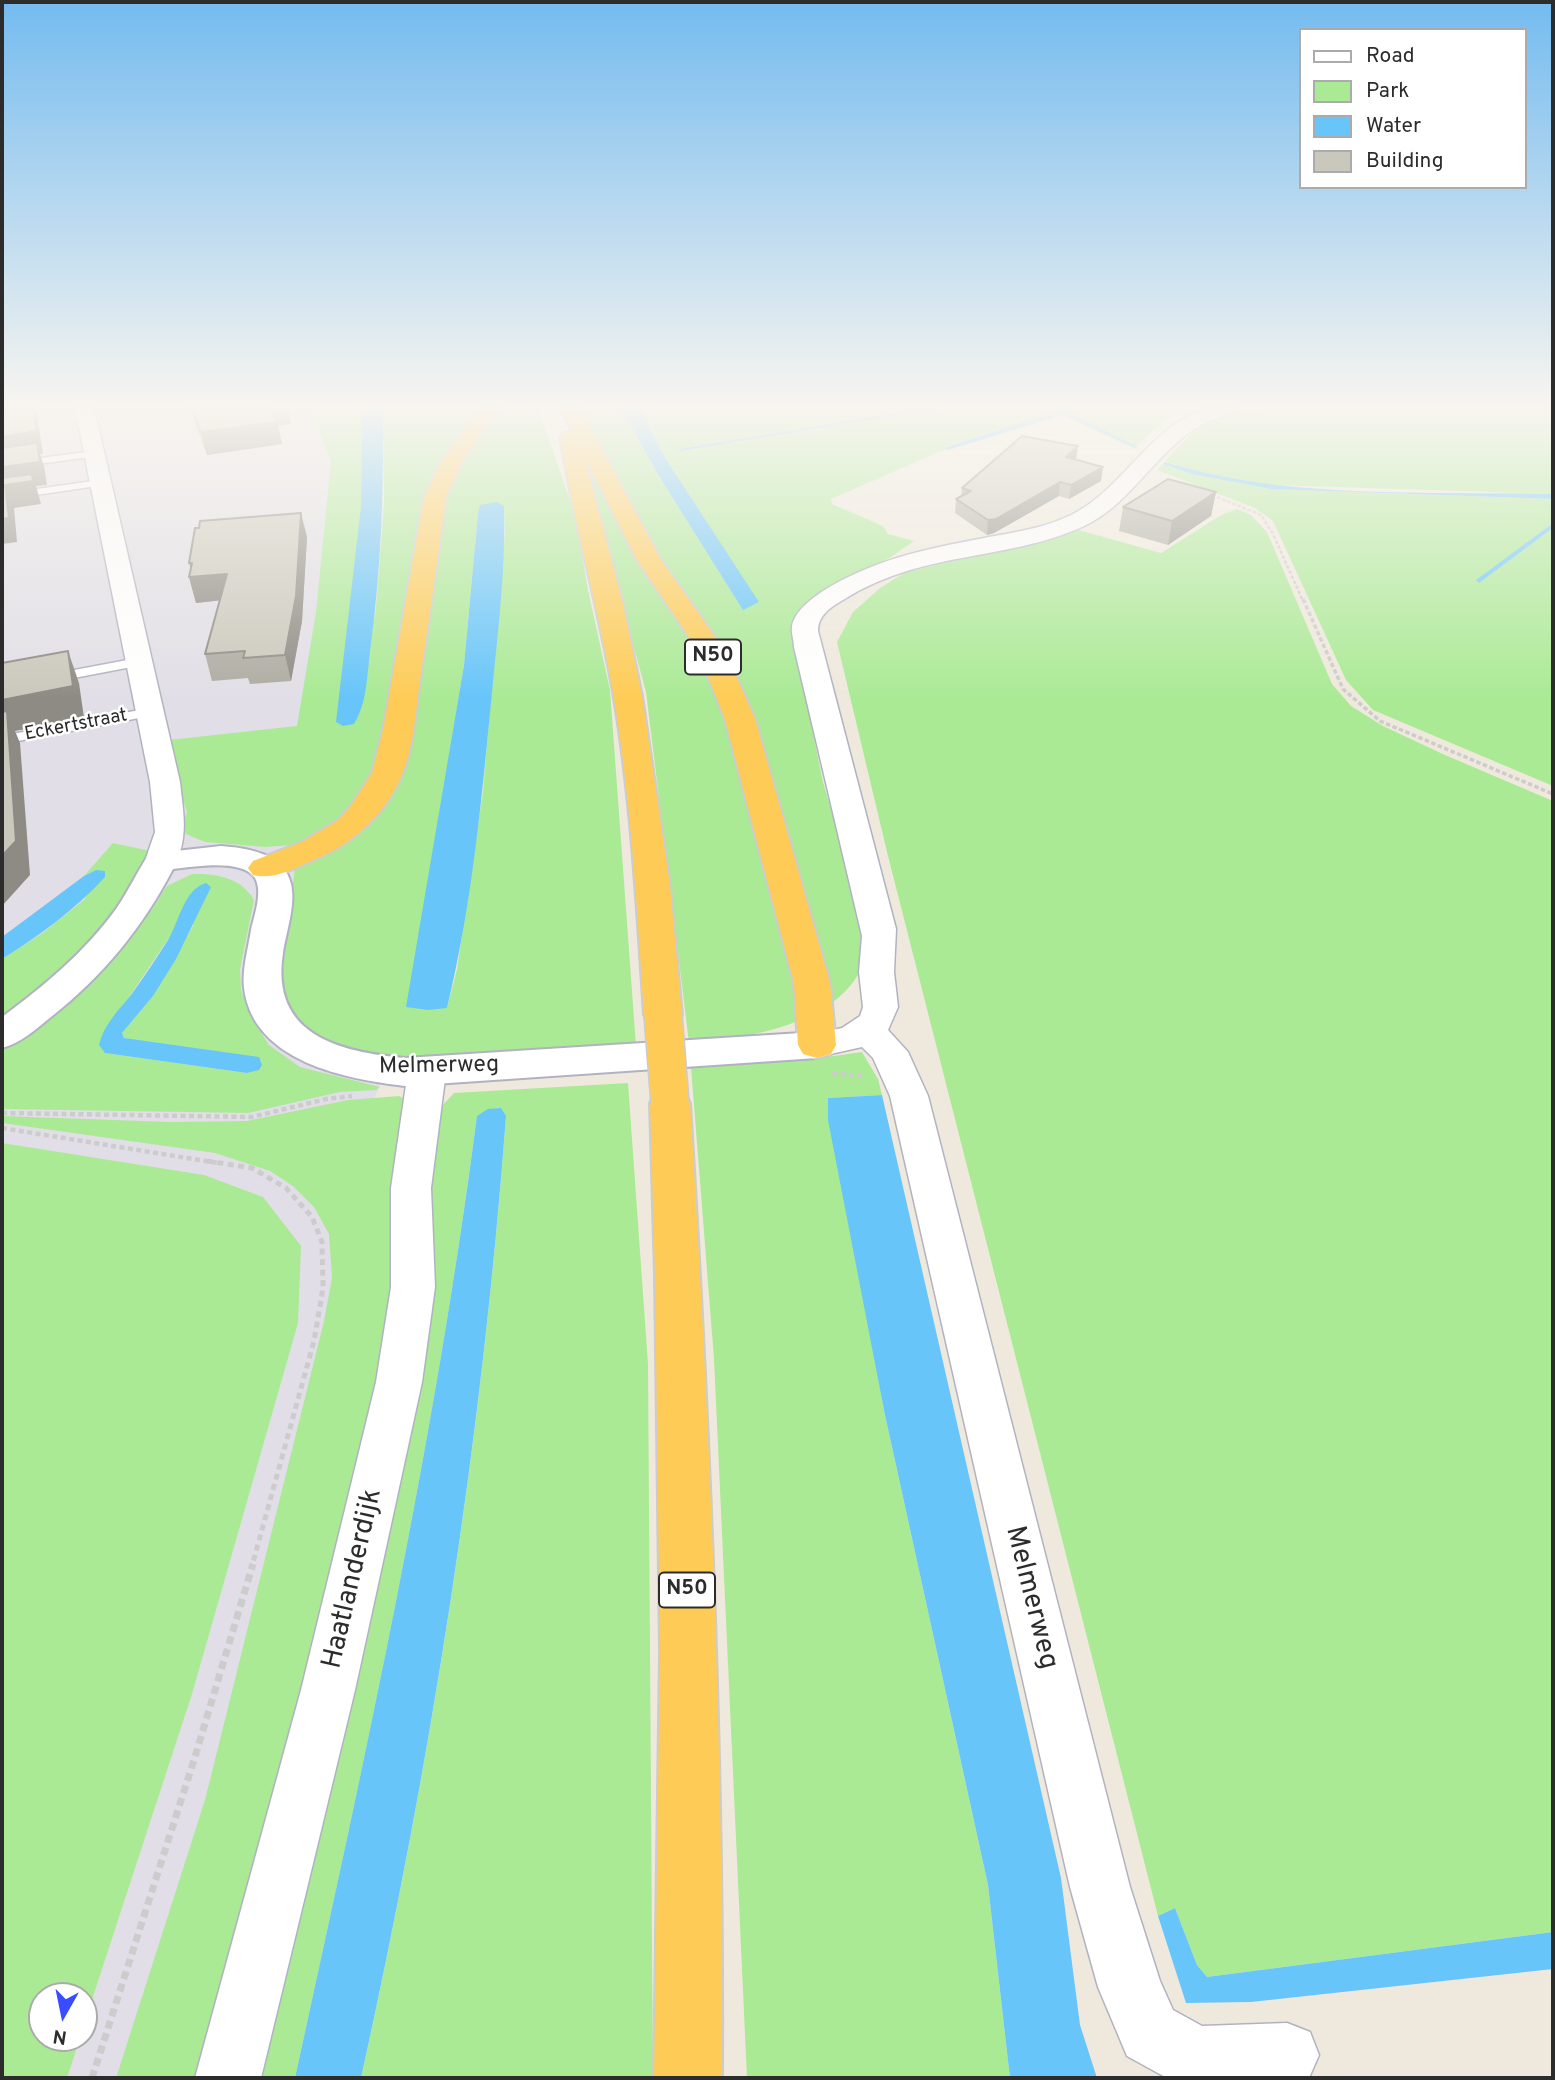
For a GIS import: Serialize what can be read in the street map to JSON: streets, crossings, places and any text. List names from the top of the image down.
{
  "streets": {
    "highway": ["N50"],
    "street": ["Eckertstraat", "Melmerweg", "Haatlanderdijk"]
  },
  "crossings": [
    ["N50", "Melmerweg"],
    ["Melmerweg", "Haatlanderdijk"]
  ],
  "legend": [
    "Road",
    "Park",
    "Water",
    "Building"
  ],
  "north": "bottom"
}
